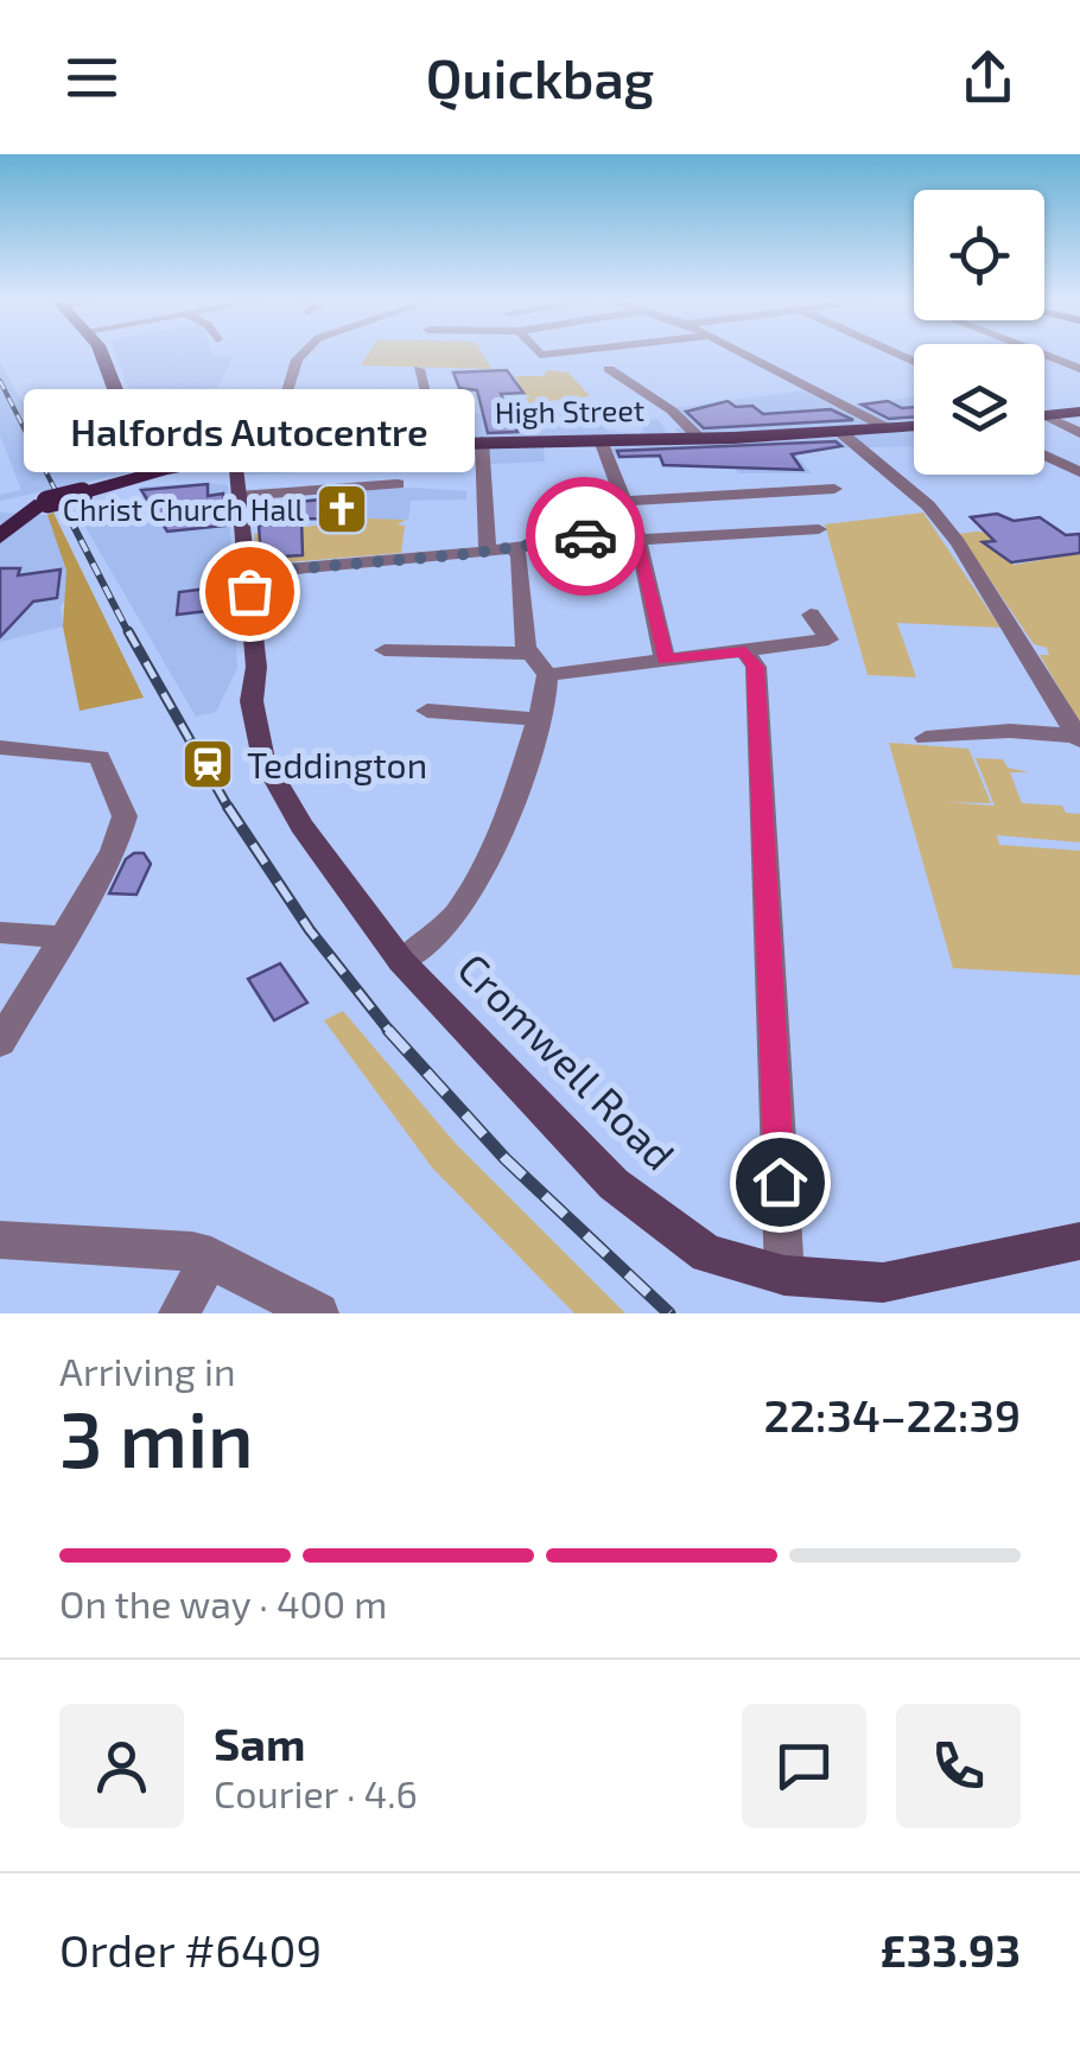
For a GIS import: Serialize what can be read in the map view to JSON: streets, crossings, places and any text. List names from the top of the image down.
{
  "streets": {
    "main road": ["High Street", "Cromwell Road"]
  },
  "crossings": [
    ["High Street", "Cromwell Road"]
  ],
  "places": {
    "church": ["Christ Church Hall"],
    "other": ["Halfords Autocentre"],
    "station": ["Teddington"]
  },
  "page": {
    "header": "Quickbag",
    "bubble": "Halfords Autocentre",
    "heading": ["3 min", "Arriving in", "22:34–22:39"],
    "panel": [
      "Sam",
      "Courier · 4.6",
      "Order #6409",
      "£33.93"
    ],
    "bar": "On the way · 400 m"
  }
}
